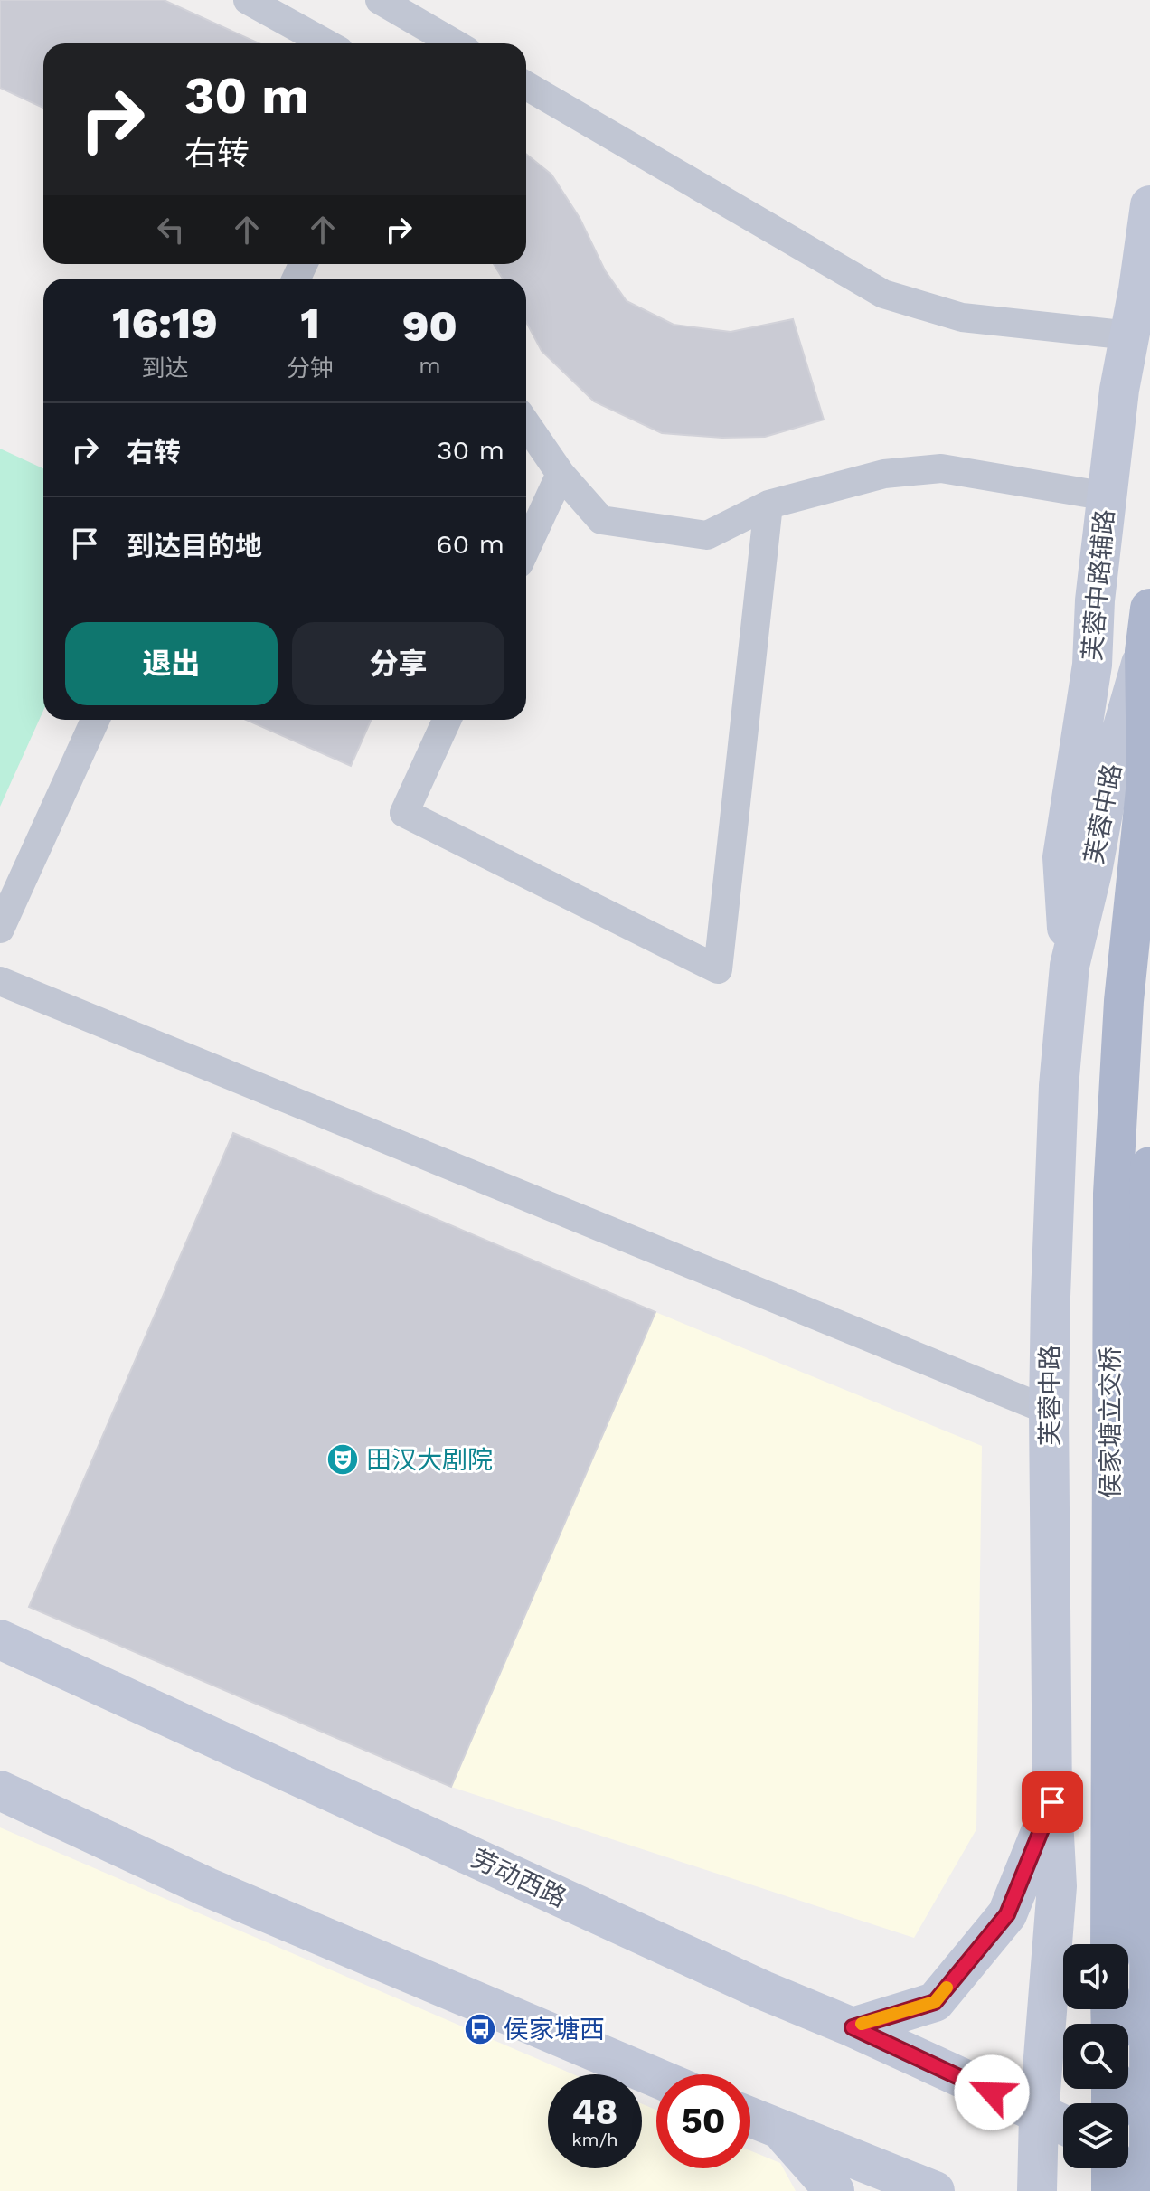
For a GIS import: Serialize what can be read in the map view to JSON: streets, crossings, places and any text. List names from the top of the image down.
{
  "streets": {
    "main road": [
      "芙蓉中路辅路",
      "芙蓉中路",
      "侯家塘立交桥",
      "劳动西路"
    ]
  },
  "crossings": [
    ["芙蓉中路辅路", "芙蓉中路"],
    ["芙蓉中路", "侯家塘立交桥"],
    ["芙蓉中路", "劳动西路"]
  ],
  "places": {
    "theatre": ["田汉大剧院"],
    "bus stop": ["侯家塘西"]
  },
  "page": {
    "turn": ["30 m", "右转"],
    "eta": [
      "16:19",
      "到达",
      "1",
      "分钟",
      "90",
      "m"
    ],
    "list": [
      {
        "name": "右转",
        "value": "30 m"
      },
      {
        "name": "到达目的地",
        "value": "60 m"
      }
    ],
    "buttons": ["退出", "分享"],
    "speed": "48 km/h",
    "limit": "50"
  }
}
